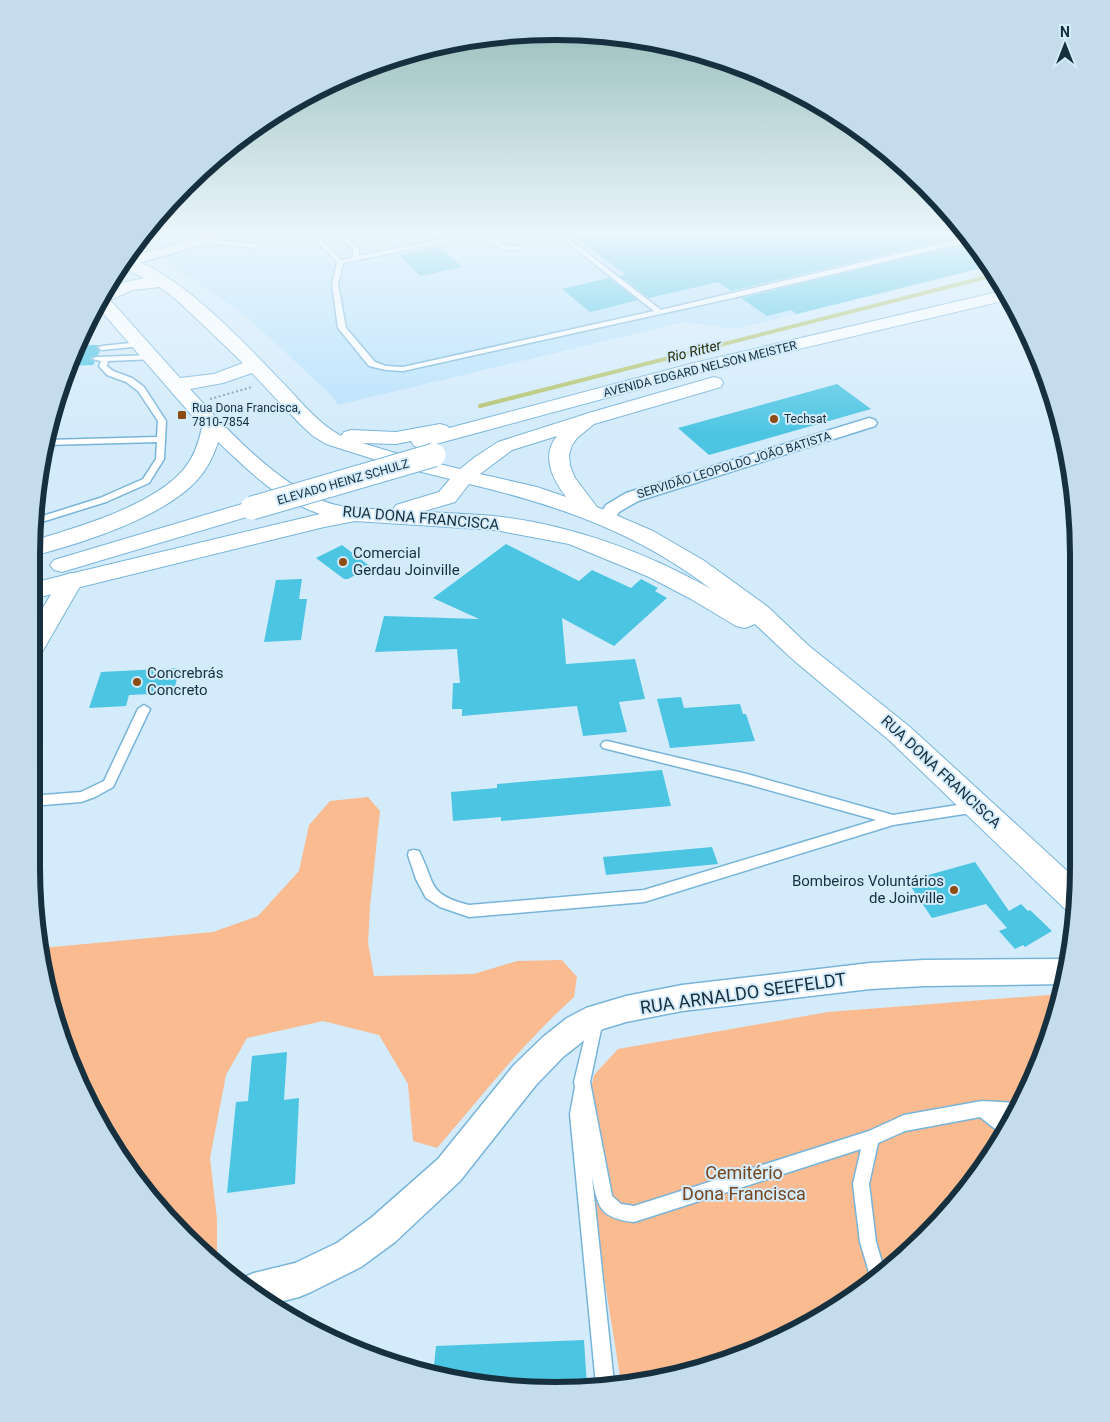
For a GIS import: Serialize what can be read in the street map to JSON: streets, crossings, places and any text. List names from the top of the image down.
{
  "streets": {
    "main road": ["AVENIDA EDGARD NELSON MEISTER", "ELEVADO HEINZ SCHULZ", "RUA DONA FRANCISCA"],
    "street": ["SERVIDÃO LEOPOLDO JOÃO BATISTA", "RUA ARNALDO SEEFELDT"]
  },
  "crossings": [
    ["AVENIDA EDGARD NELSON MEISTER", "ELEVADO HEINZ SCHULZ"],
    ["SERVIDÃO LEOPOLDO JOÃO BATISTA", "RUA DONA FRANCISCA"]
  ],
  "water": ["Rio Ritter"],
  "parks": ["Cemitério Dona Francisca"],
  "places": {
    "transit": ["Rua Dona Francisca, 7810-7854"],
    "other": [
      "Techsat",
      "Comercial Gerdau Joinville",
      "Concrebrás Concreto",
      "Bombeiros Voluntários de Joinville"
    ]
  },
  "north": "top"
}
